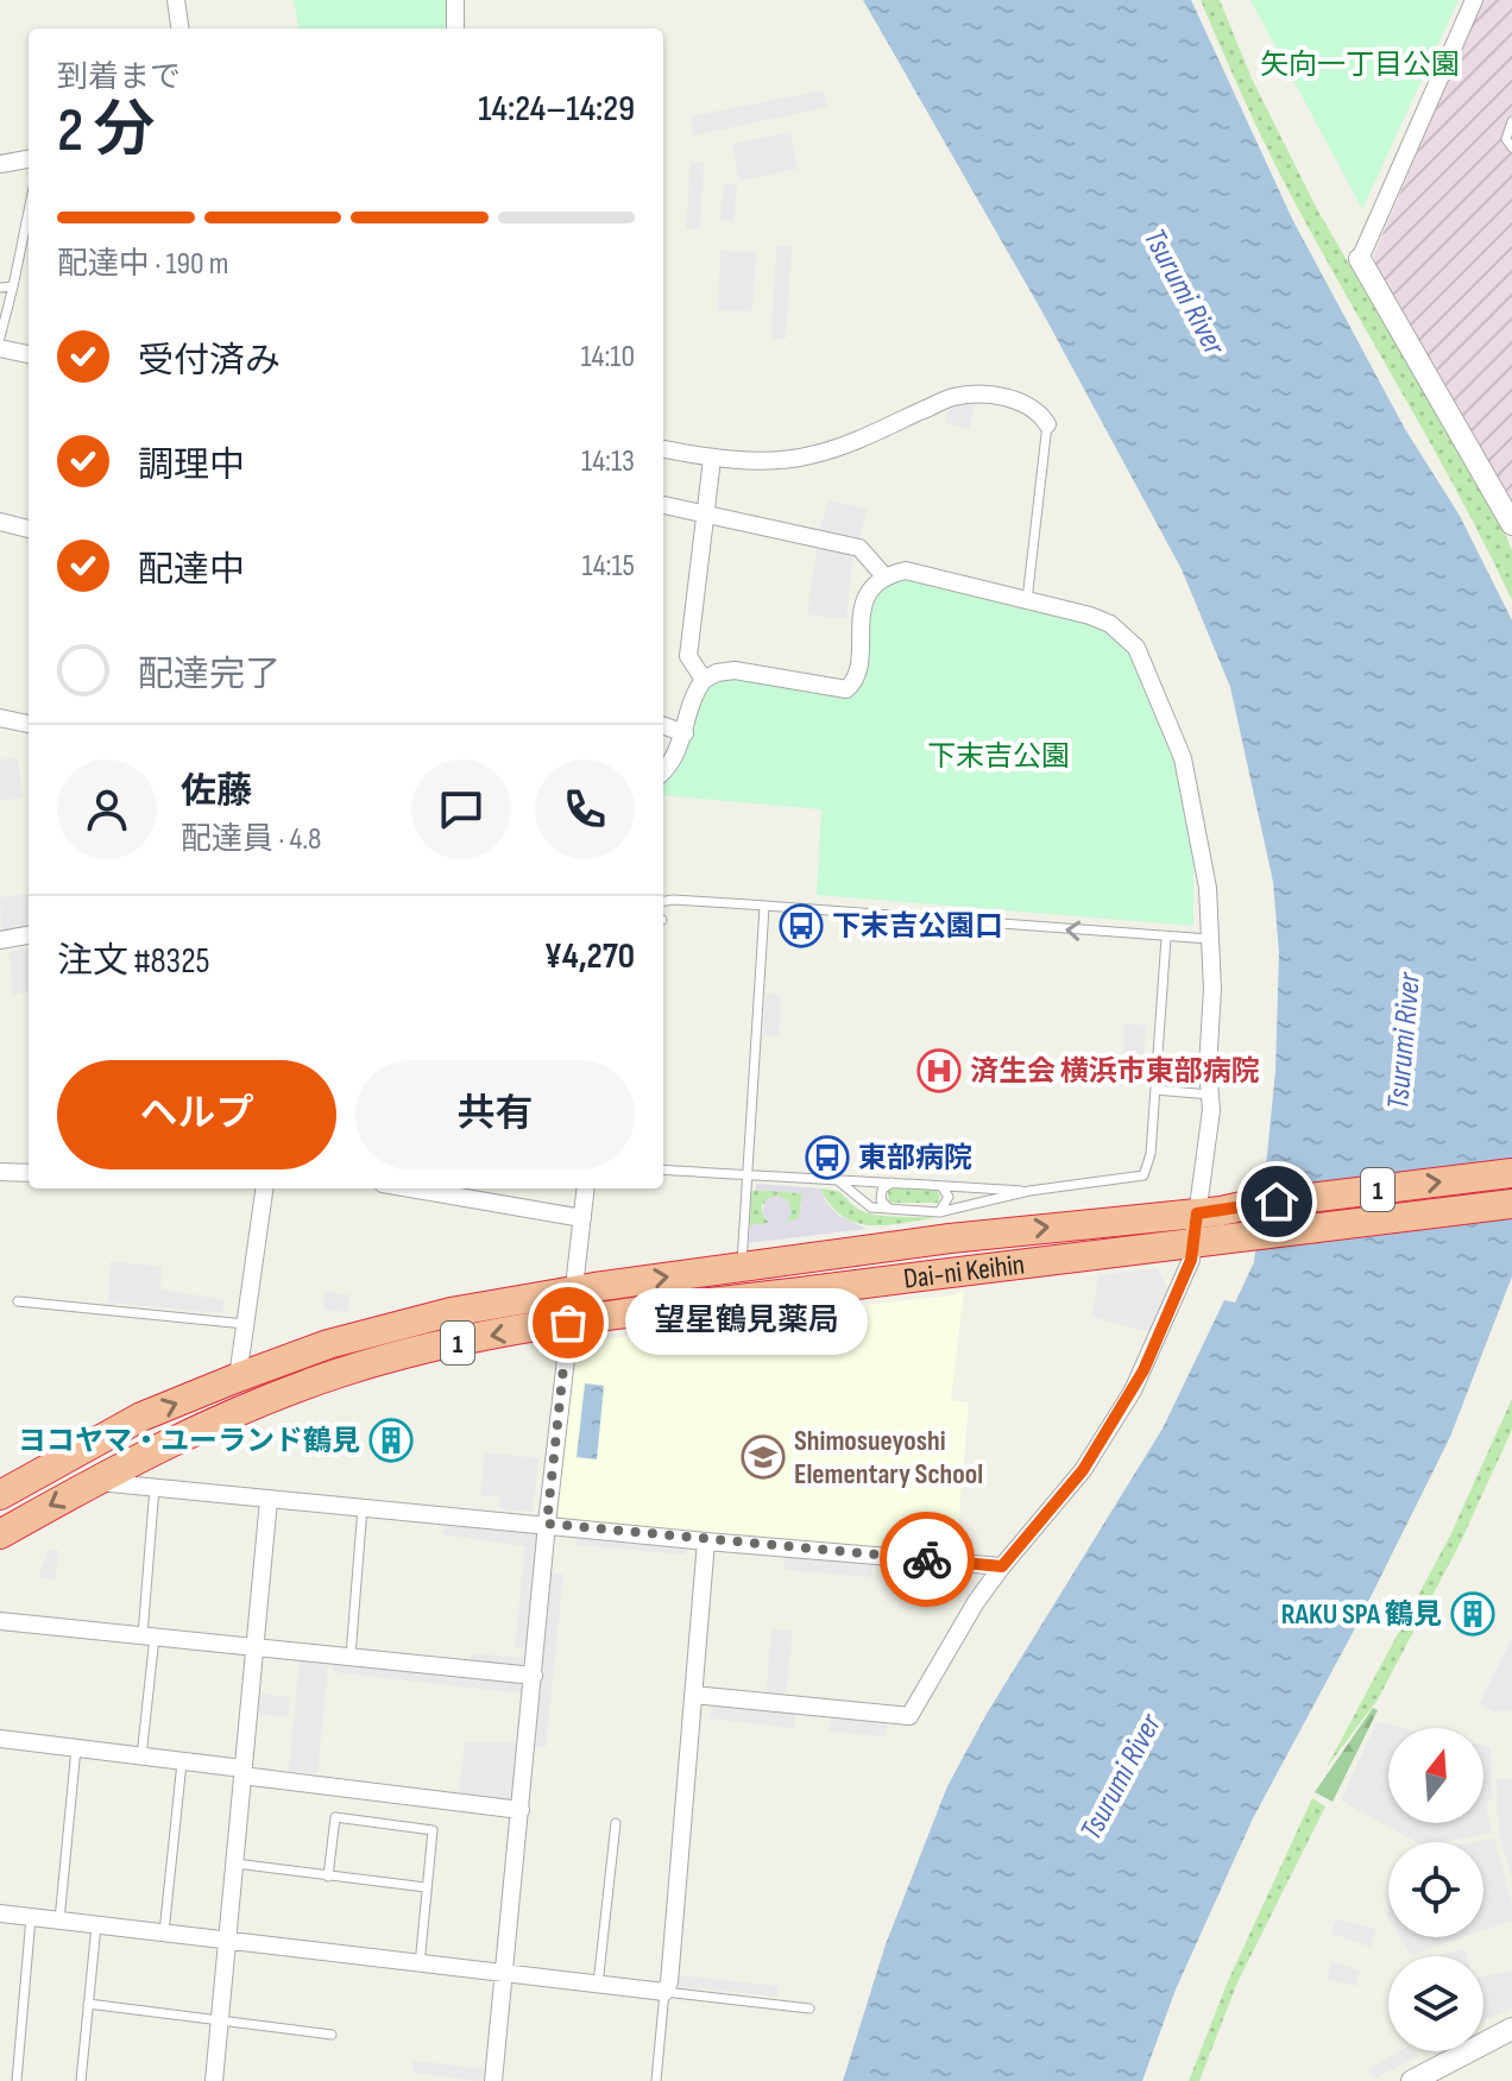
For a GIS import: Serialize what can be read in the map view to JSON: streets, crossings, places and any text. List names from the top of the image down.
{
  "streets": {
    "highway": ["1", "Dai-ni Keihin"]
  },
  "water": ["Tsurumi River"],
  "parks": ["矢向一丁目公園", "下末吉公園"],
  "places": {
    "bus stop": ["下末吉公園口", "東部病院"],
    "hospital": ["済生会 横浜市東部病院"],
    "other": ["望星鶴見薬局"],
    "building": ["ヨコヤマ・ユーランド鶴見", "RAKU SPA 鶴見"],
    "school or university": ["Shimosueyoshi Elementary School"]
  },
  "north": "top",
  "page": {
    "heading": ["2 分", "到着まで", "14:24–14:29"],
    "panel": [
      "佐藤",
      "配達員 · 4.8",
      "注文 #8325",
      "¥4,270"
    ],
    "bar": "配達中 · 190 m",
    "list": [
      ["受付済み", "14:10"],
      ["調理中", "14:13"],
      ["配達中", "14:15"],
      "配達完了"
    ],
    "buttons": ["ヘルプ", "共有"],
    "bubble": "望星鶴見薬局"
  }
}
